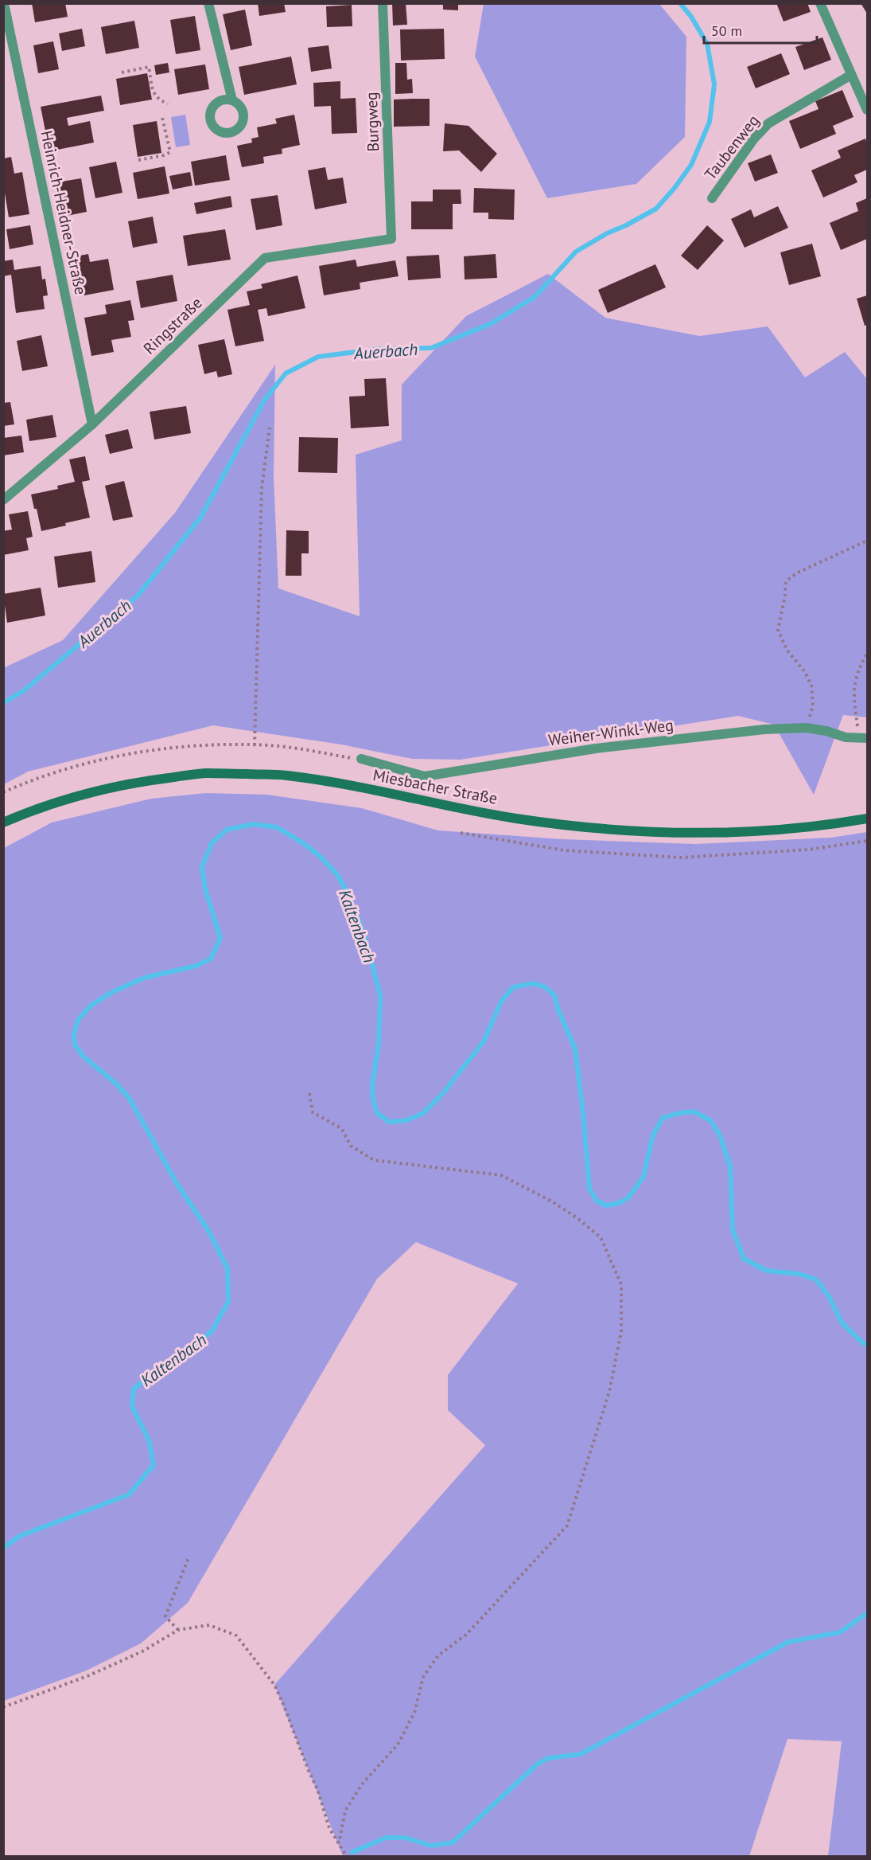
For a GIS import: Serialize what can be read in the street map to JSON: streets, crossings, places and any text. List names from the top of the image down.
{
  "streets": {
    "main road": ["Miesbacher Straße"],
    "street": [
      "Burgweg",
      "Taubenweg",
      "Heinrich-Heidner-Straße",
      "Ringstraße",
      "Weiher-Winkl-Weg"
    ]
  },
  "crossings": [
    ["Burgweg", "Ringstraße"],
    ["Heinrich-Heidner-Straße", "Ringstraße"]
  ],
  "water": ["Auerbach", "Kaltenbach"],
  "scale_bar": "50 m"
}
